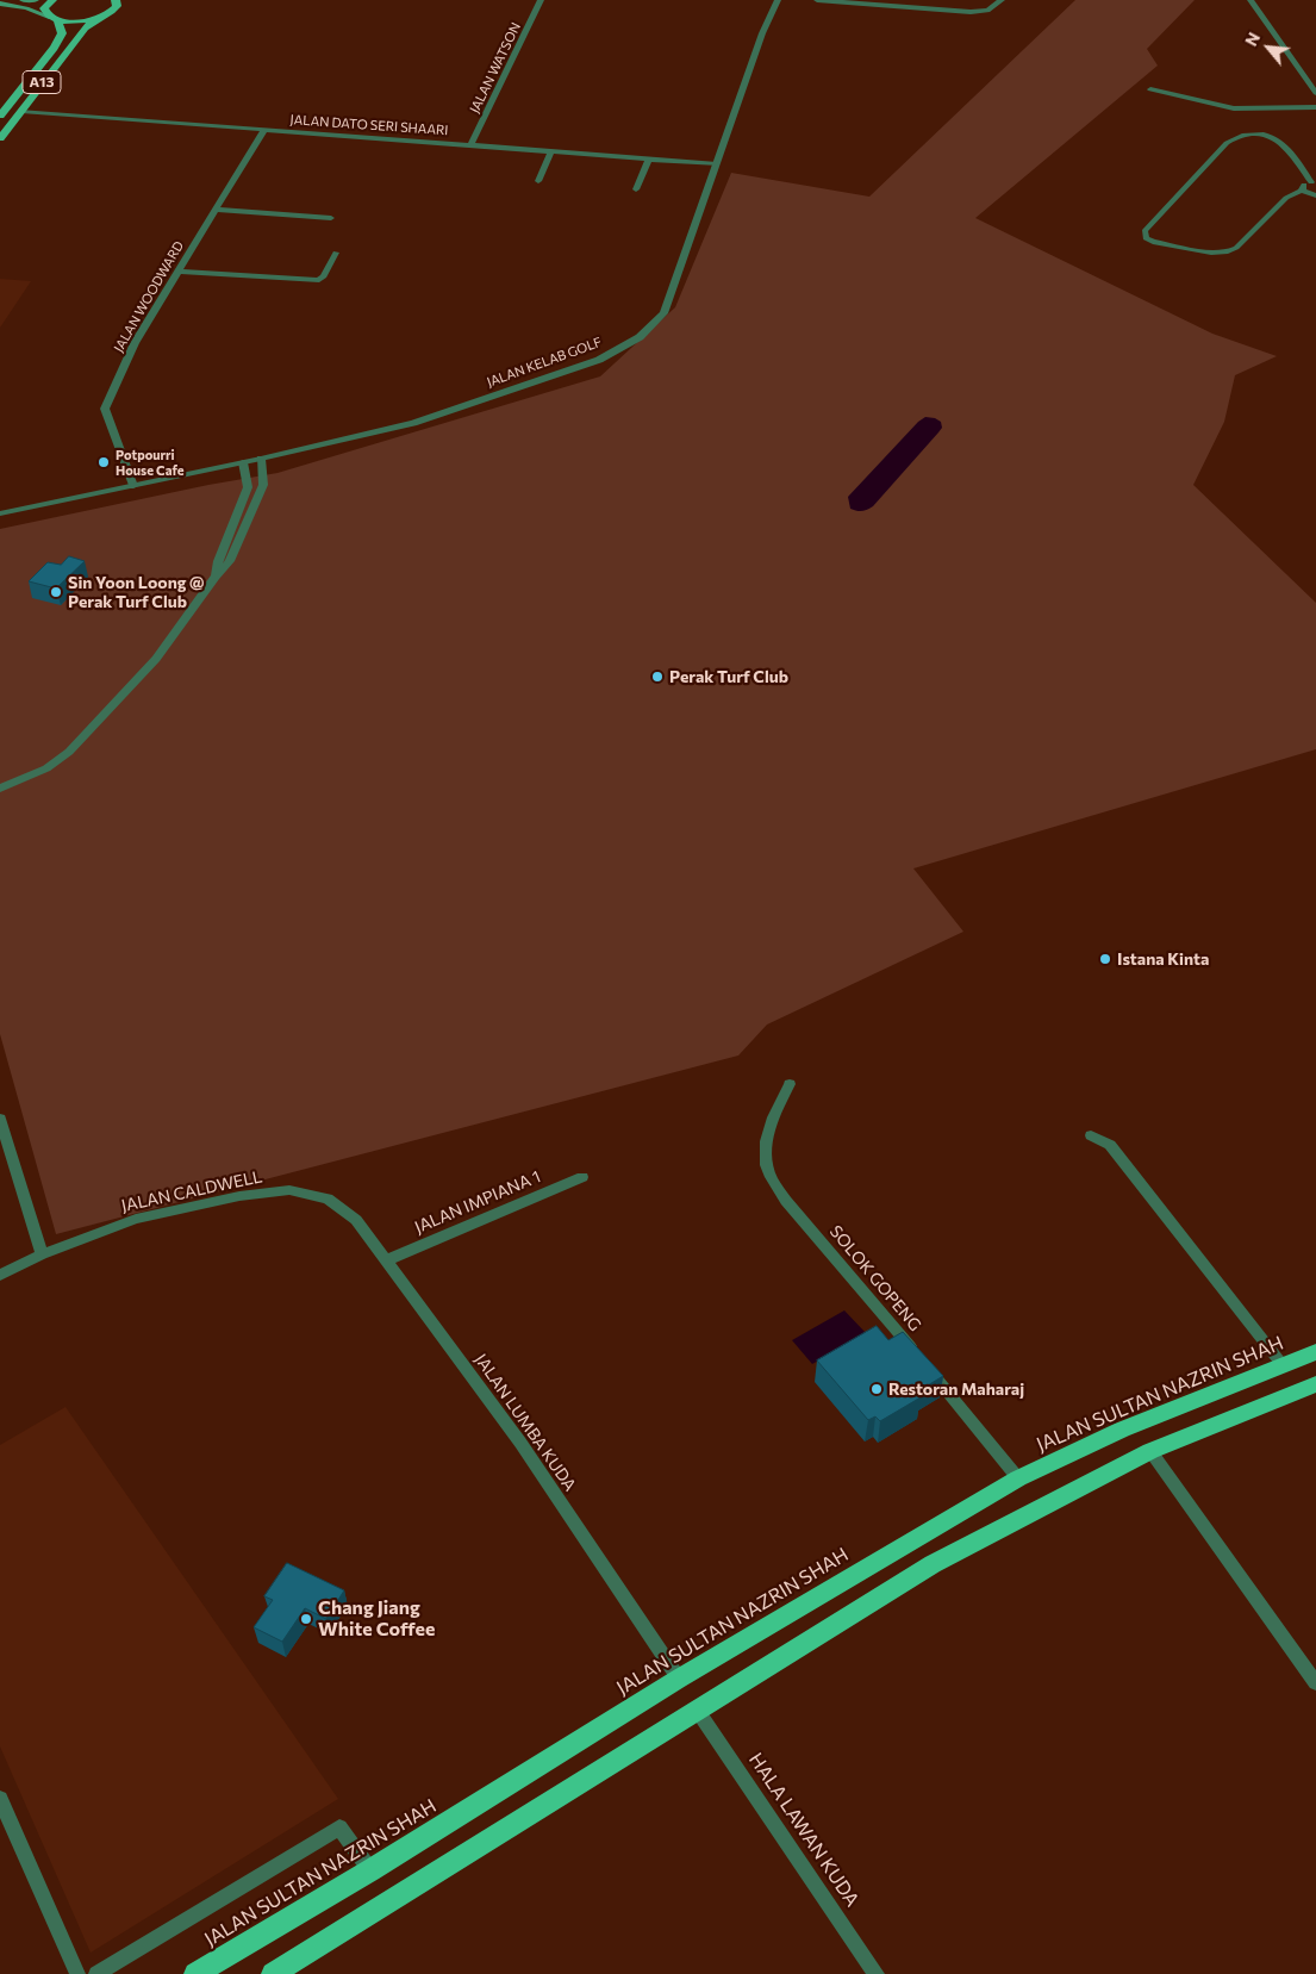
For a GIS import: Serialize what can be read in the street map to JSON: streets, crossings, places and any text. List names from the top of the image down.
{
  "streets": {
    "highway": ["JALAN SULTAN NAZRIN SHAH"],
    "main road": ["A13"],
    "street": [
      "JALAN WATSON",
      "JALAN DATO SERI SHAARI",
      "JALAN WOODWARD",
      "JALAN KELAB GOLF",
      "JALAN CALDWELL",
      "JALAN IMPIANA 1",
      "SOLOK GOPENG",
      "JALAN LUMBA KUDA",
      "HALA LAWAN KUDA"
    ]
  },
  "crossings": [
    ["JALAN WATSON", "JALAN DATO SERI SHAARI"],
    ["A13", "JALAN DATO SERI SHAARI"],
    ["JALAN DATO SERI SHAARI", "JALAN WOODWARD"],
    ["JALAN DATO SERI SHAARI", "JALAN KELAB GOLF"],
    ["JALAN WOODWARD", "JALAN KELAB GOLF"],
    ["JALAN CALDWELL", "JALAN LUMBA KUDA"],
    ["JALAN IMPIANA 1", "JALAN LUMBA KUDA"],
    ["SOLOK GOPENG", "JALAN SULTAN NAZRIN SHAH"],
    ["JALAN SULTAN NAZRIN SHAH", "JALAN LUMBA KUDA"]
  ],
  "places": [
    "Potpourri House Cafe",
    "Sin Yoon Loong @ Perak Turf Club",
    "Perak Turf Club",
    "Istana Kinta",
    "Restoran Maharaj",
    "Chang Jiang White Coffee"
  ],
  "north": "top left"
}
